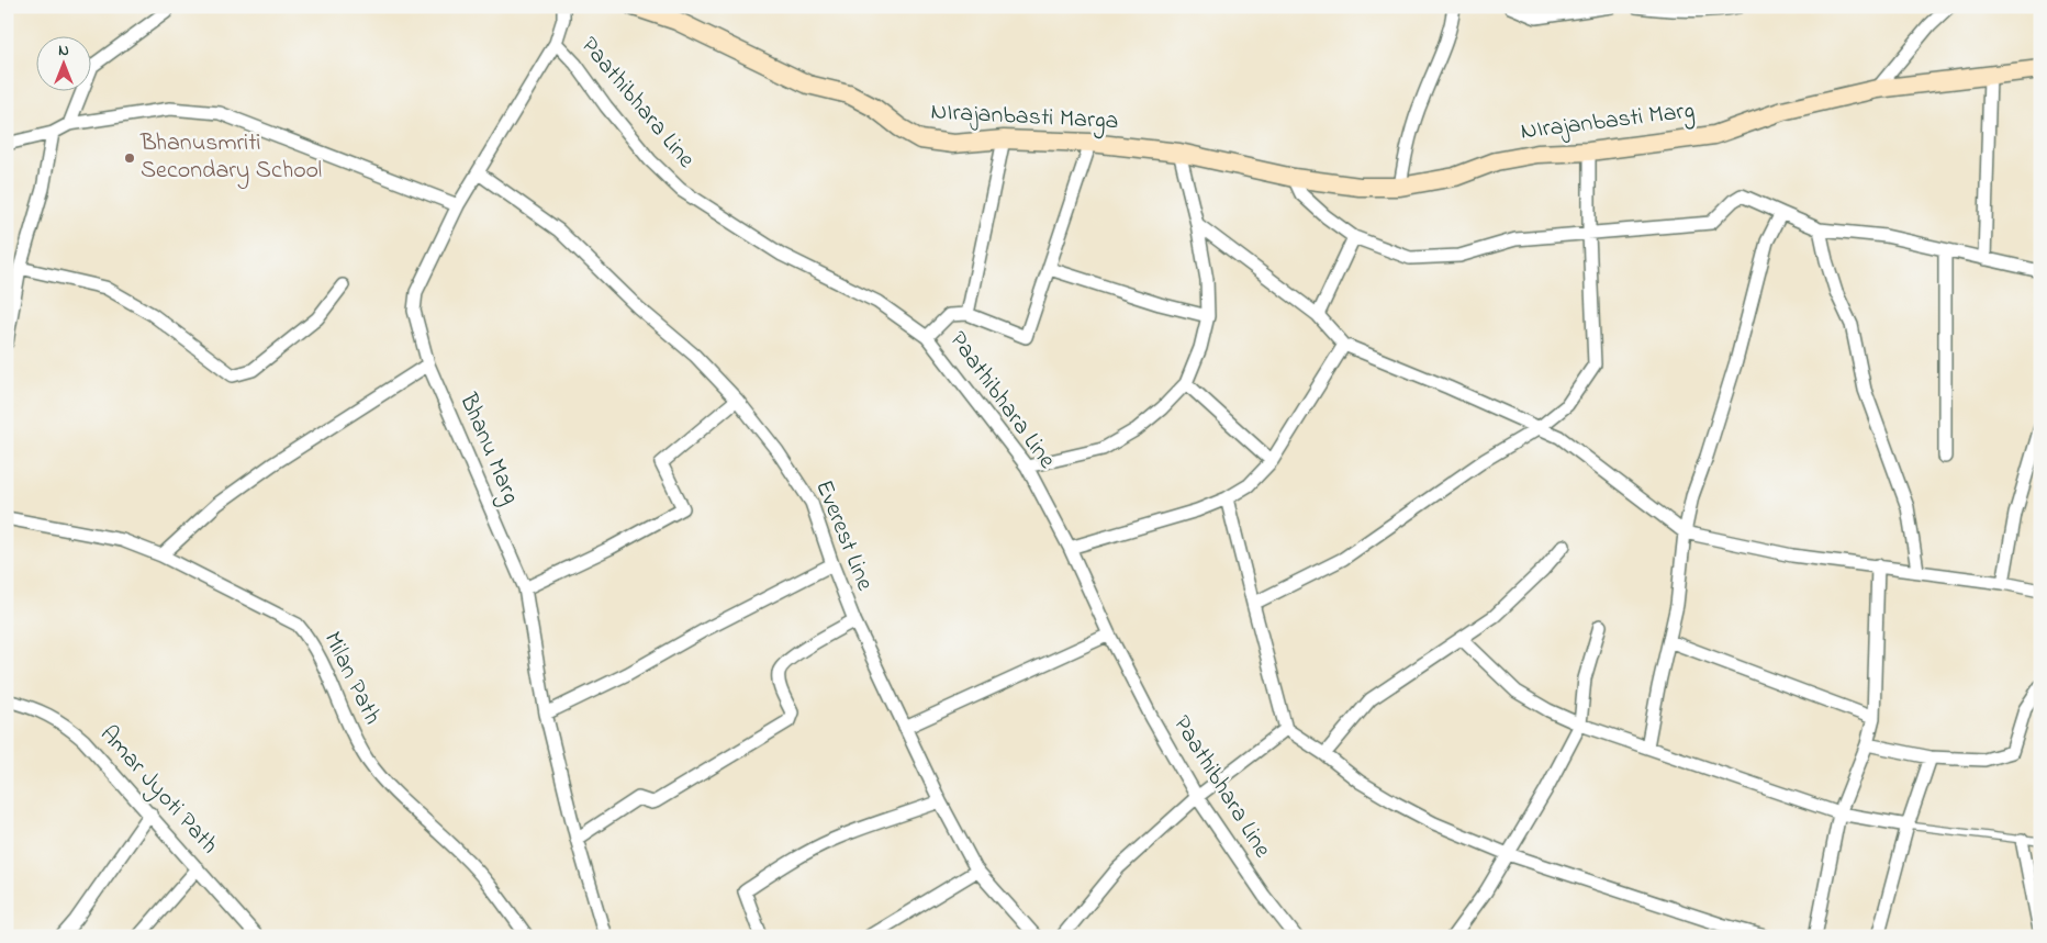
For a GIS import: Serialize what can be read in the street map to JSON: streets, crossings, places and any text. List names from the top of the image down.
{
  "streets": {
    "street": [
      "Paathibhara Line",
      "NIrajanbasti Marga",
      "NIrajanbasti Marg",
      "Bhanu Marg",
      "Everest Line",
      "Milan Path",
      "Amar Jyoti Path"
    ]
  },
  "crossings": [
    ["Paathibhara Line", "Bhanu Marg"],
    ["NIrajanbasti Marga", "NIrajanbasti Marg"],
    ["Bhanu Marg", "Everest Line"]
  ],
  "places": ["Bhanusmriti Secondary School"],
  "north": "top"
}
